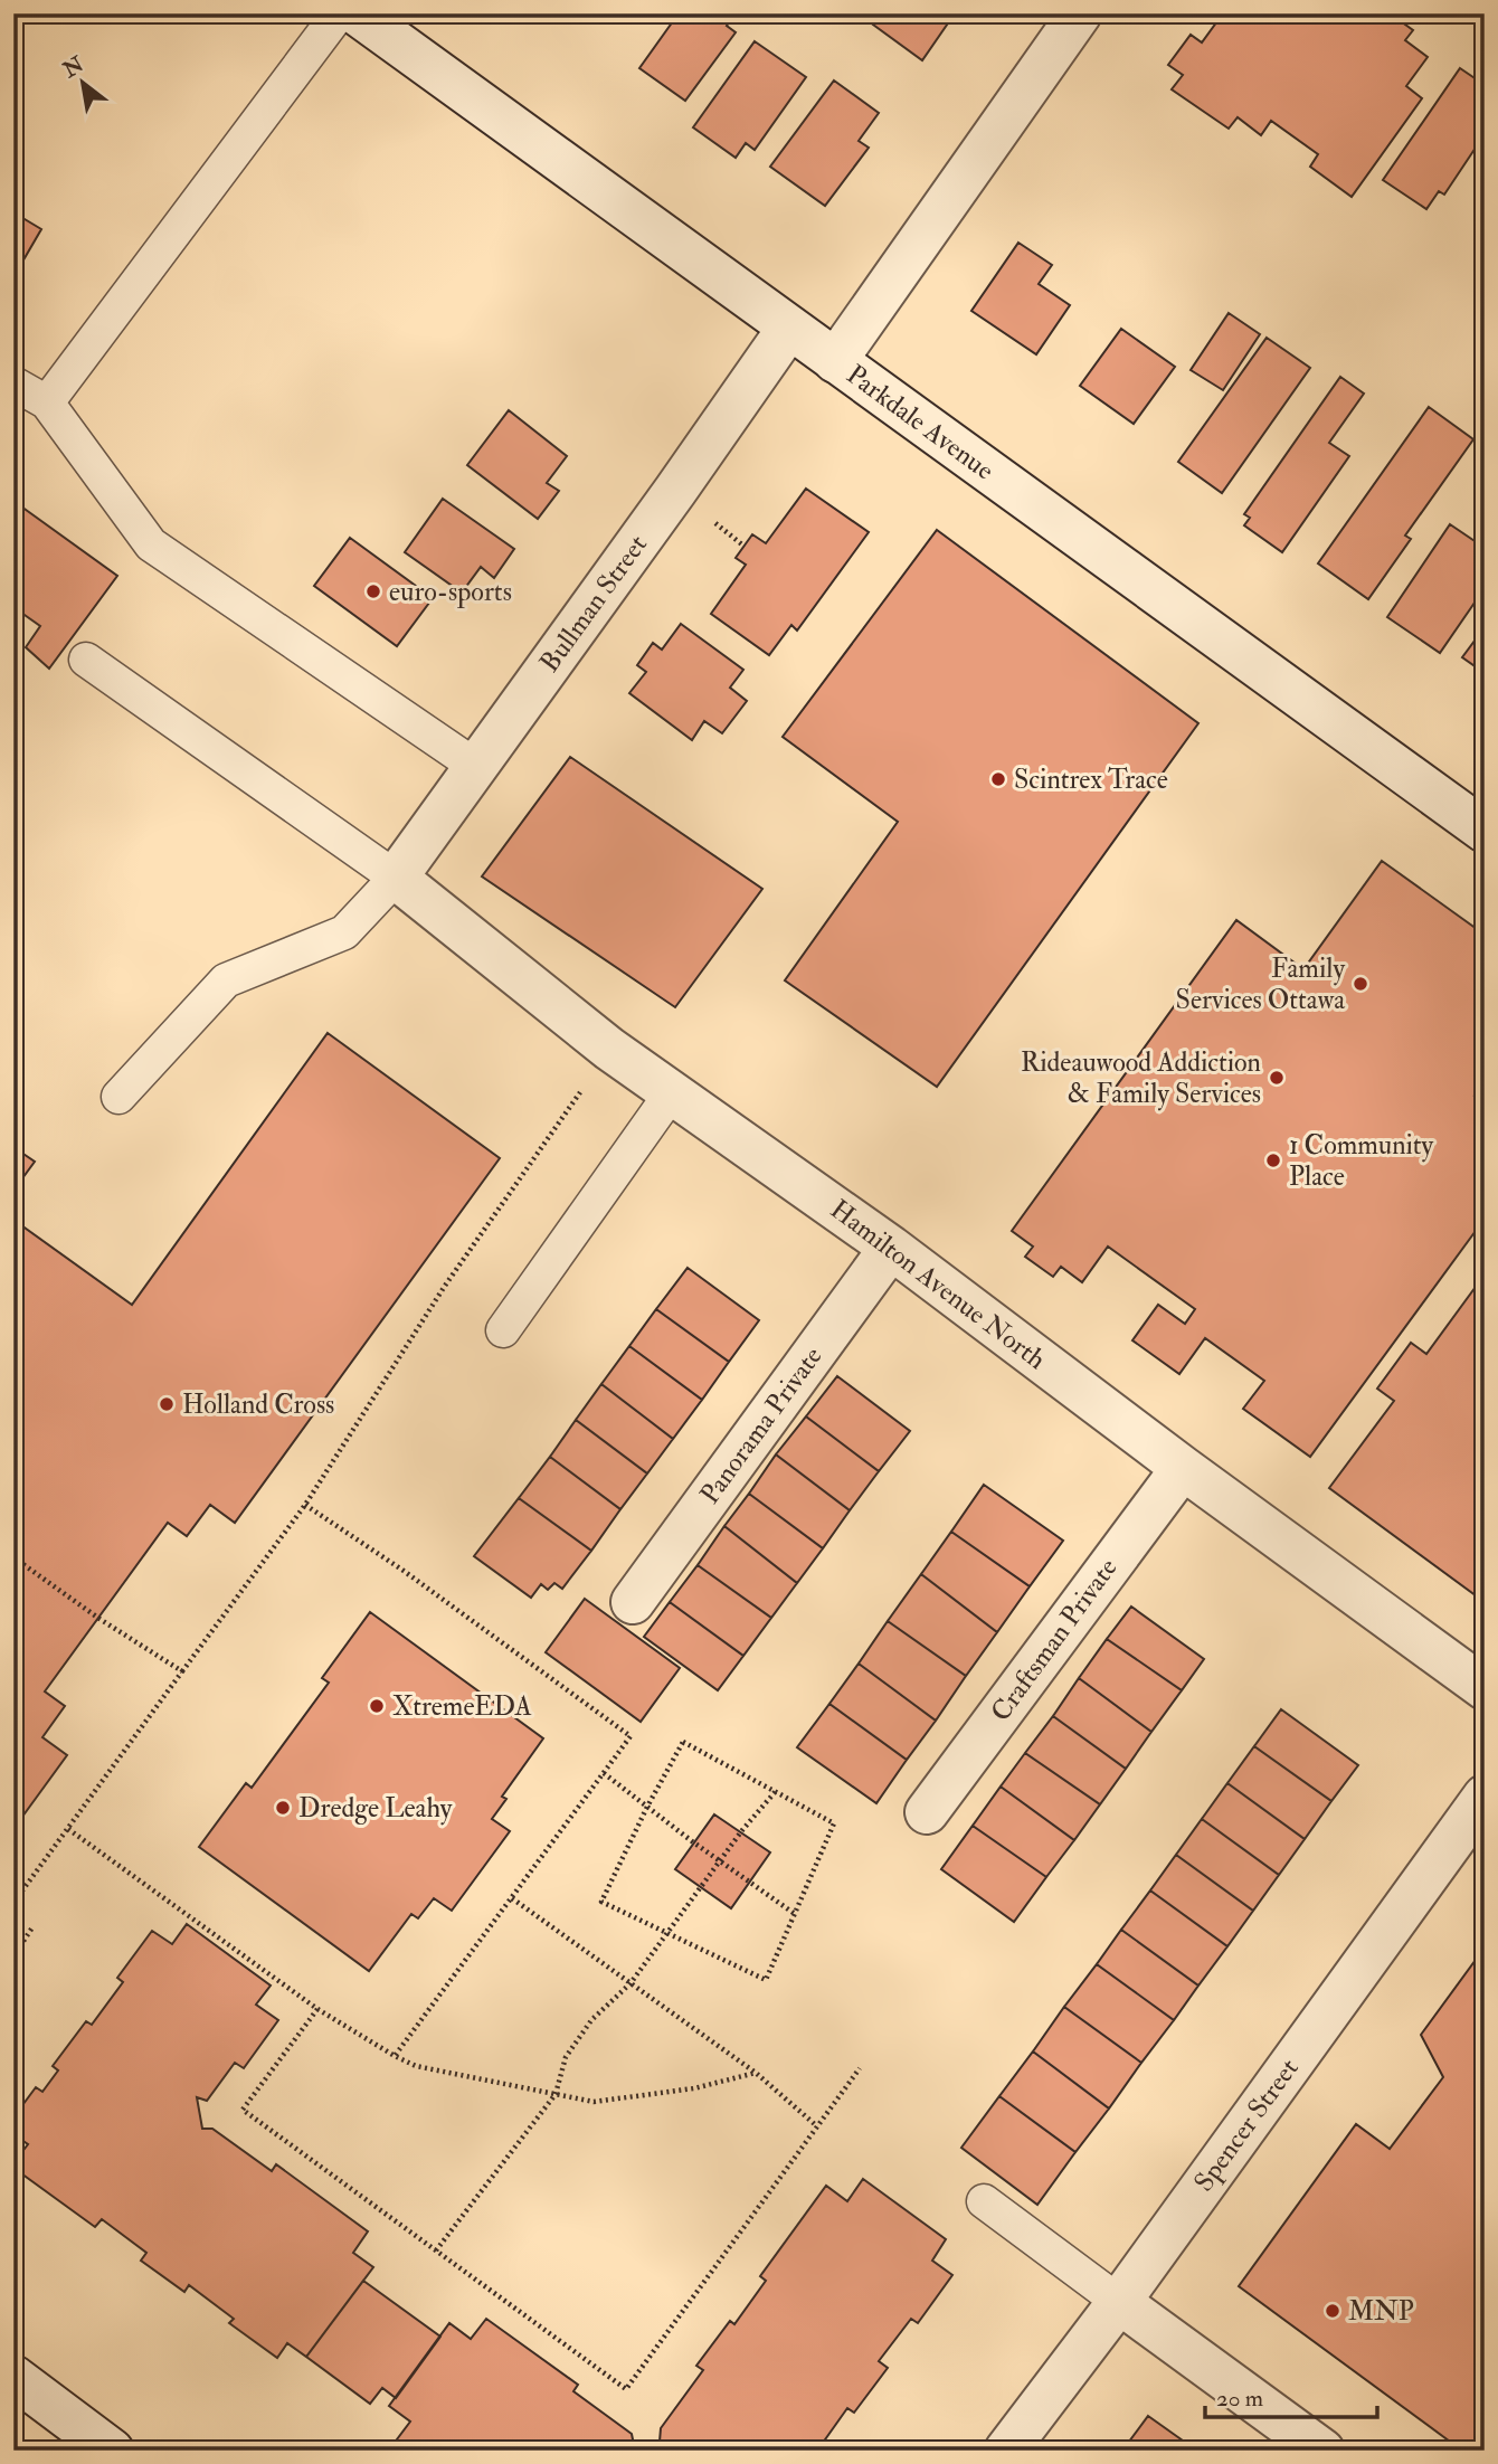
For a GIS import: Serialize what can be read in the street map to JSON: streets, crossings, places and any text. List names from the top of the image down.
{
  "streets": {
    "street": [
      "Parkdale Avenue",
      "Bullman Street",
      "Hamilton Avenue North",
      "Panorama Private",
      "Craftsman Private",
      "Spencer Street"
    ]
  },
  "crossings": [
    ["Parkdale Avenue", "Bullman Street"],
    ["Bullman Street", "Hamilton Avenue North"],
    ["Hamilton Avenue North", "Panorama Private"],
    ["Hamilton Avenue North", "Craftsman Private"]
  ],
  "places": [
    "euro-sports",
    "Scintrex Trace",
    "Family Services Ottawa",
    "Rideauwood Addiction & Family Services",
    "1 Community Place",
    "Holland Cross",
    "XtremeEDA",
    "Dredge Leahy",
    "MNP"
  ],
  "scale_bar": "20 m",
  "north": "top left"
}
